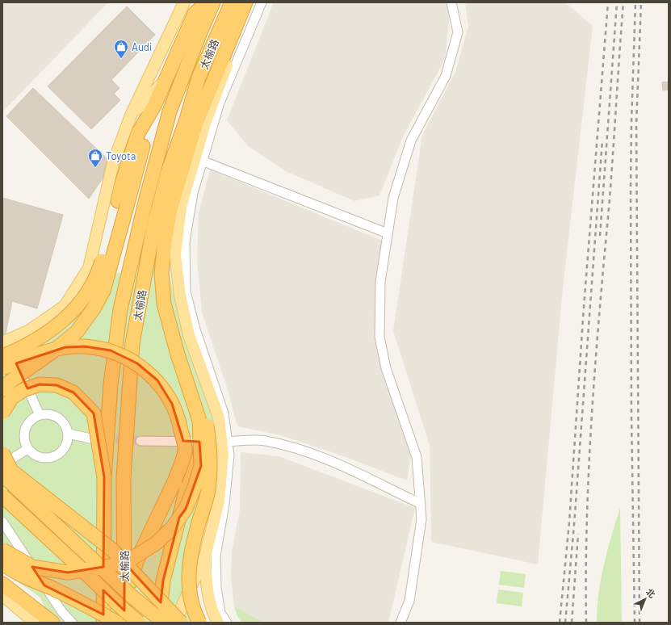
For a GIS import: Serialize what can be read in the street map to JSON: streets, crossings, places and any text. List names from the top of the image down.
{
  "streets": {
    "highway": ["太榆路"]
  },
  "places": {
    "shop": ["Audi", "Toyota"]
  },
  "north": "top right"
}
